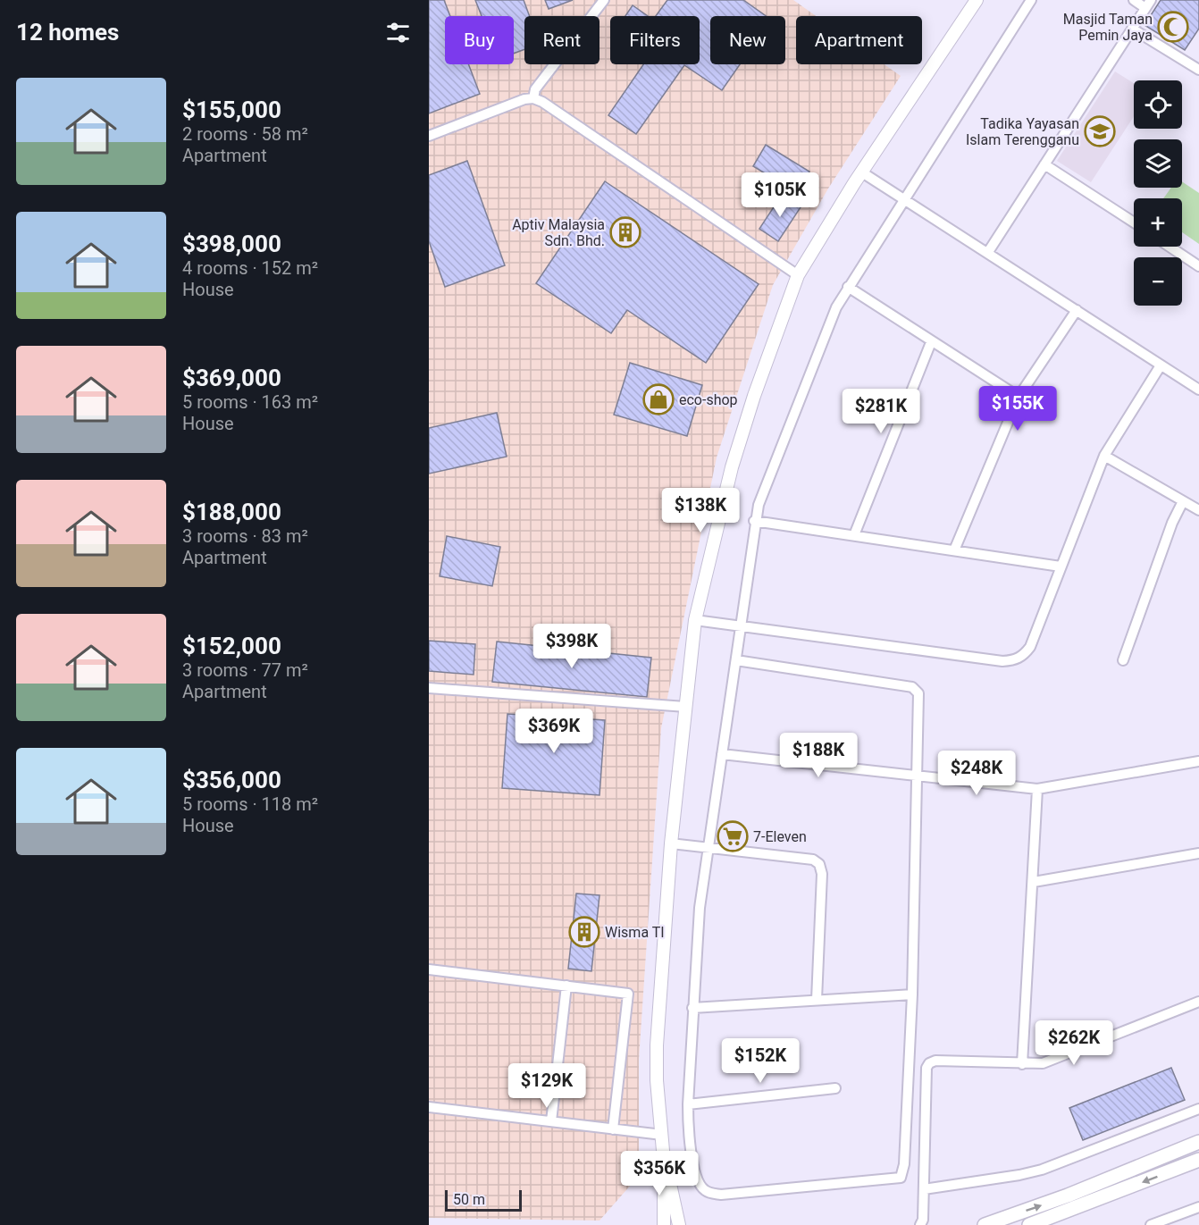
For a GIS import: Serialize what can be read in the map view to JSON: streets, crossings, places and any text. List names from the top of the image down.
{
  "places": {
    "mosque": ["Masjid Taman Pemin Jaya"],
    "school or university": ["Tadika Yayasan Islam Terengganu"],
    "building": ["Aptiv Malaysia Sdn. Bhd.", "Wisma TI"],
    "shop": ["eco-shop"],
    "supermarket": ["7-Eleven"]
  },
  "scale_bar": "50 m",
  "page": {
    "heading": "12 homes",
    "chip": [
      "Buy",
      "Rent",
      "Filters",
      "New",
      "Apartment"
    ],
    "list": [
      {
        "name": "$155,000",
        "note": "2 rooms · 58 m² · Apartment"
      },
      {
        "name": "$398,000",
        "note": "4 rooms · 152 m² · House"
      },
      {
        "name": "$369,000",
        "note": "5 rooms · 163 m² · House"
      },
      {
        "name": "$188,000",
        "note": "3 rooms · 83 m² · Apartment"
      },
      {
        "name": "$152,000",
        "note": "3 rooms · 77 m² · Apartment"
      },
      {
        "name": "$356,000",
        "note": "5 rooms · 118 m² · House"
      }
    ],
    "map_buttons": ["+", "−"],
    "price": [
      "$105K",
      "$155K",
      "$281K",
      "$138K",
      "$398K",
      "$369K",
      "$188K",
      "$248K",
      "$262K",
      "$152K",
      "$129K",
      "$356K"
    ],
    "scale": "50 m"
  }
}
